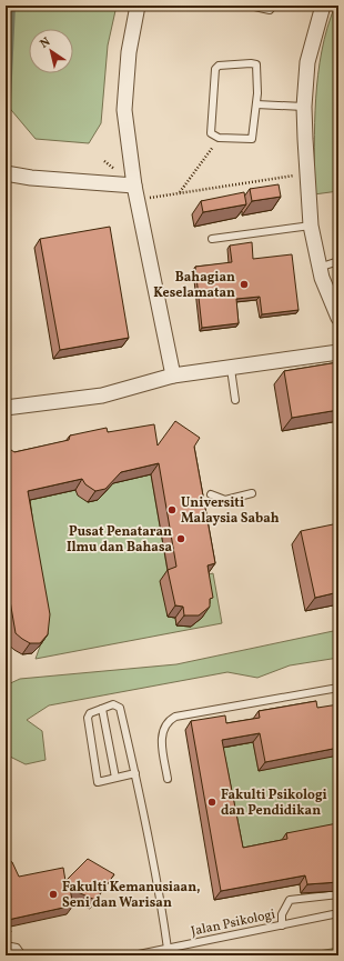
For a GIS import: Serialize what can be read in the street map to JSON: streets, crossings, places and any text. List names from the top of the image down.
{
  "streets": {
    "lane": ["Jalan Psikologi"]
  },
  "places": [
    "Bahagian Keselamatan",
    "Universiti Malaysia Sabah",
    "Pusat Penataran Ilmu dan Bahasa",
    "Fakulti Psikologi dan Pendidikan",
    "Fakulti Kemanusiaan, Seni dan Warisan"
  ],
  "north": "top left"
}
